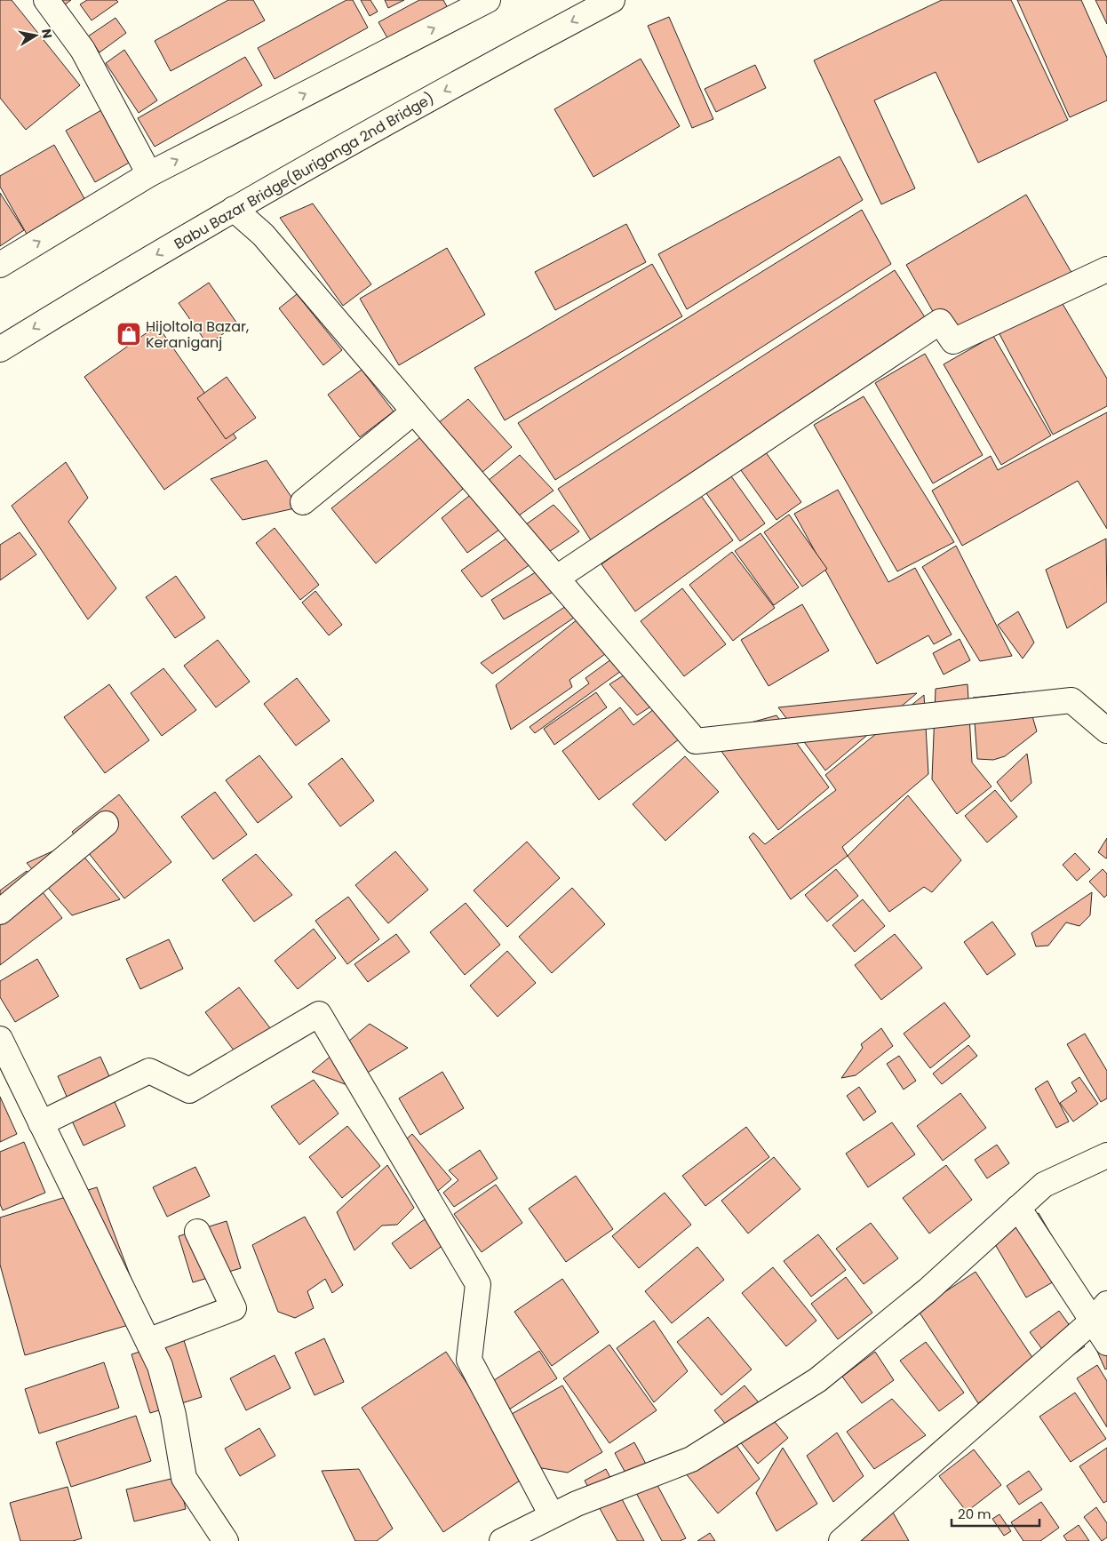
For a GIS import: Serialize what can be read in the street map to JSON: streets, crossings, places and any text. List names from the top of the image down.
{
  "streets": {
    "main road": ["Babu Bazar Bridge(Buriganga 2nd Bridge)"]
  },
  "places": {
    "shop": ["Hijoltola Bazar, Keraniganj"]
  },
  "scale_bar": "20 m",
  "north": "right"
}
